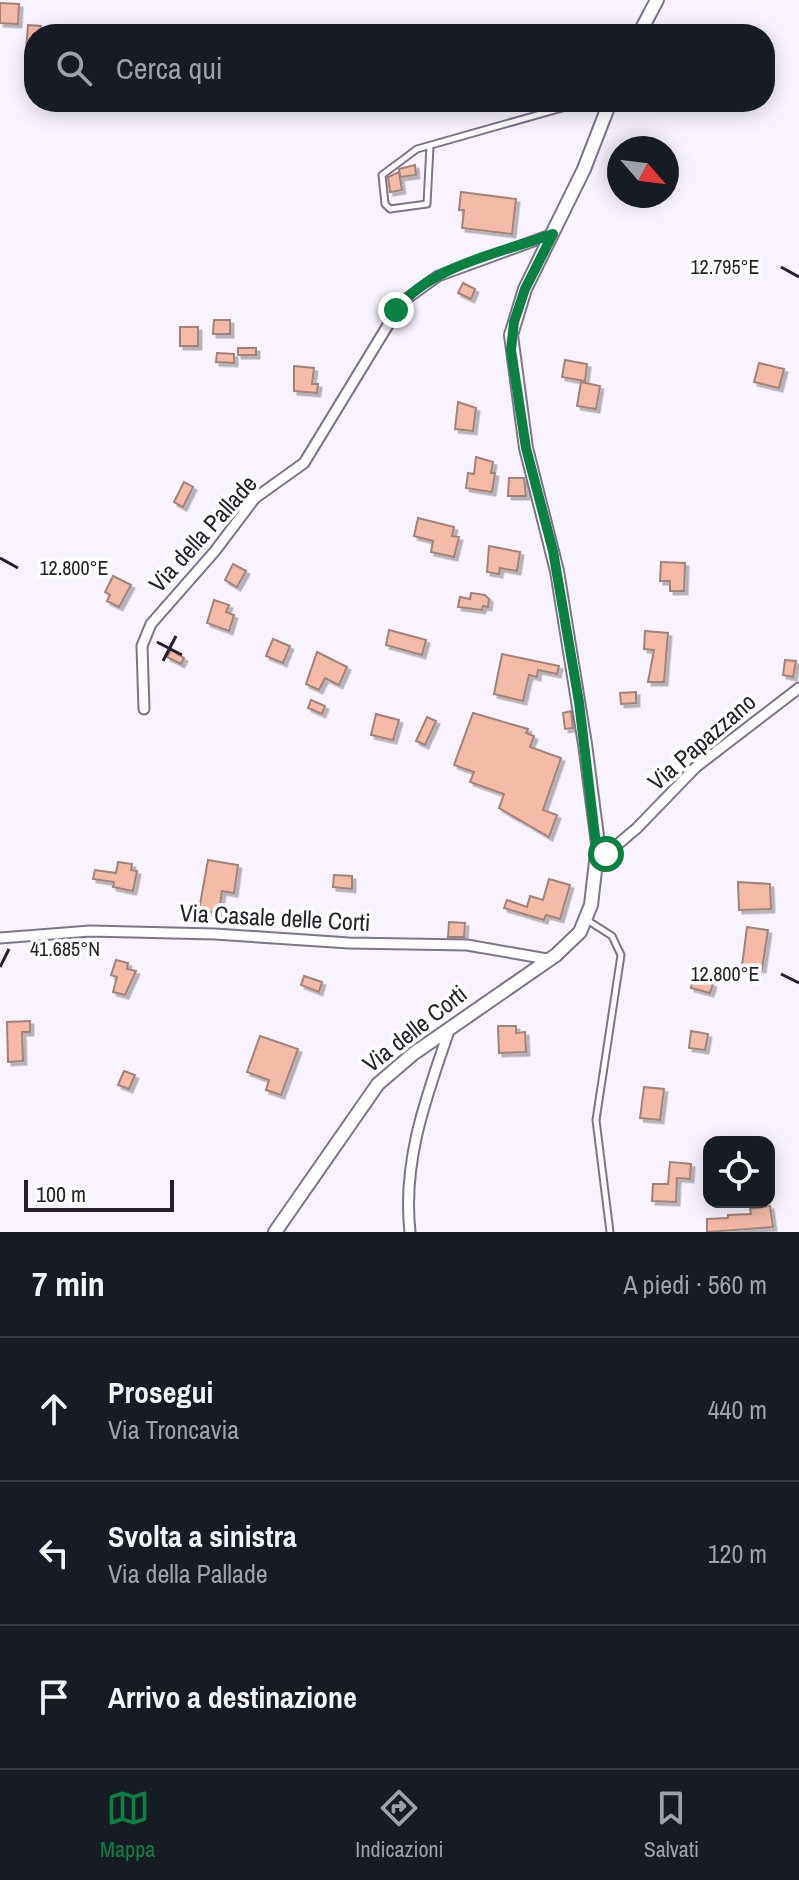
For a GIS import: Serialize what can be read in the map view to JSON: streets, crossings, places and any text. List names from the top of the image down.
{
  "streets": {
    "street": [
      "Via della Pallade",
      "Via Papazzano",
      "Via Casale delle Corti",
      "Via delle Corti"
    ]
  },
  "crossings": [
    ["Via Casale delle Corti", "Via delle Corti"]
  ],
  "scale_bar": "100 m",
  "north": "bottom right",
  "page": {
    "search": "Cerca qui",
    "scale": "100 m",
    "heading": ["7 min", "A piedi · 560 m"],
    "list": [
      ["Prosegui", "Via Troncavia", "440 m"],
      ["Svolta a sinistra", "Via della Pallade", "120 m"],
      "Arrivo a destinazione"
    ],
    "nav": ["Mappa", "Indicazioni", "Salvati"]
  },
  "coordinates": ["12.795°E", "12.800°E", "41.685°N"]
}
